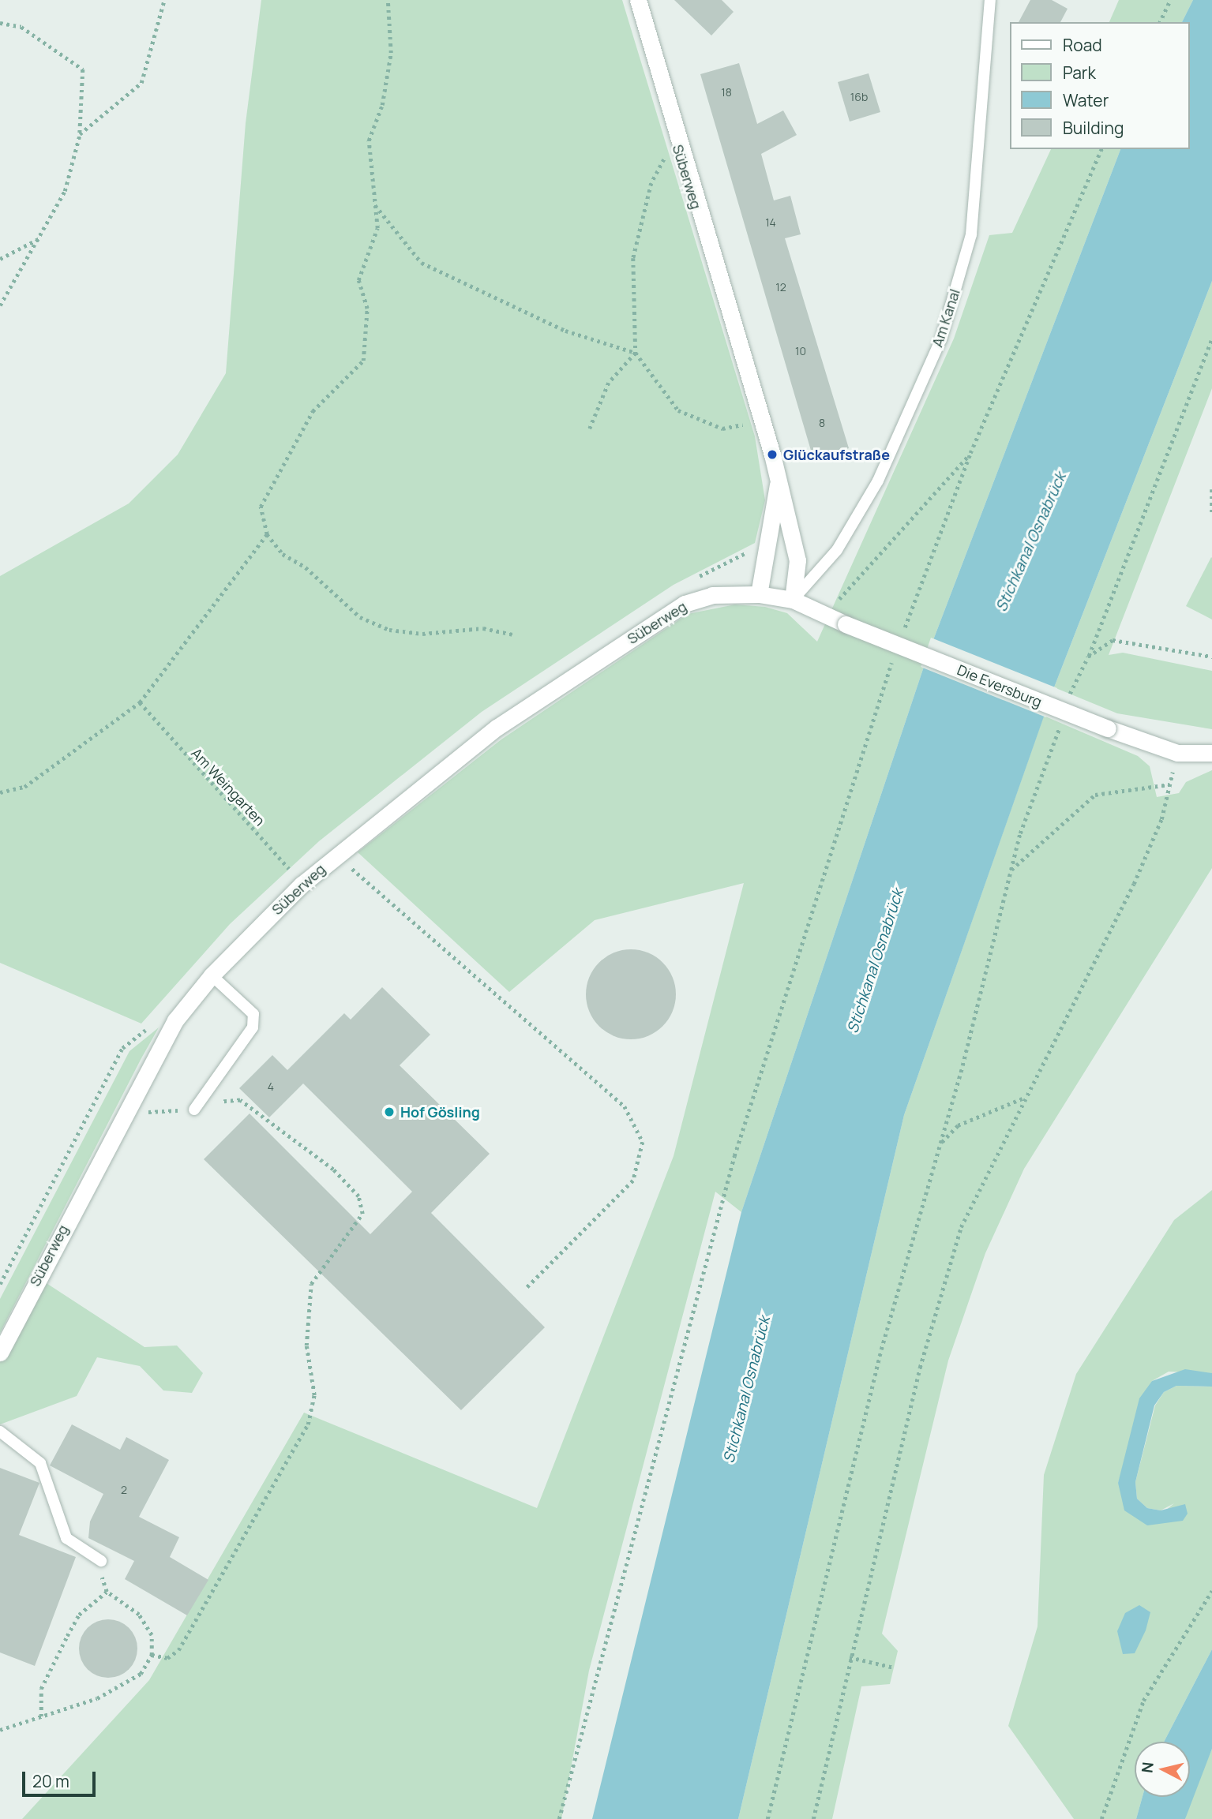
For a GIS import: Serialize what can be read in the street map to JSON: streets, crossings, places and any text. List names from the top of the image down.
{
  "streets": {
    "street": ["Süberweg", "Die Eversburg"],
    "lane": ["Am Kanal"],
    "path": ["Am Weingarten"]
  },
  "crossings": [
    ["Süberweg", "Am Kanal"],
    ["Süberweg", "Die Eversburg"],
    ["Süberweg", "Am Weingarten"],
    ["Am Kanal", "Die Eversburg"]
  ],
  "water": ["Stichkanal Osnabrück"],
  "places": ["Glückaufstraße", "Hof Gösling"],
  "house_numbers": [
    "18",
    "16b",
    "14",
    "12",
    "10",
    "8",
    "4",
    "2"
  ],
  "legend": [
    "Road",
    "Park",
    "Water",
    "Building"
  ],
  "scale_bar": "20 m",
  "north": "left"
}
